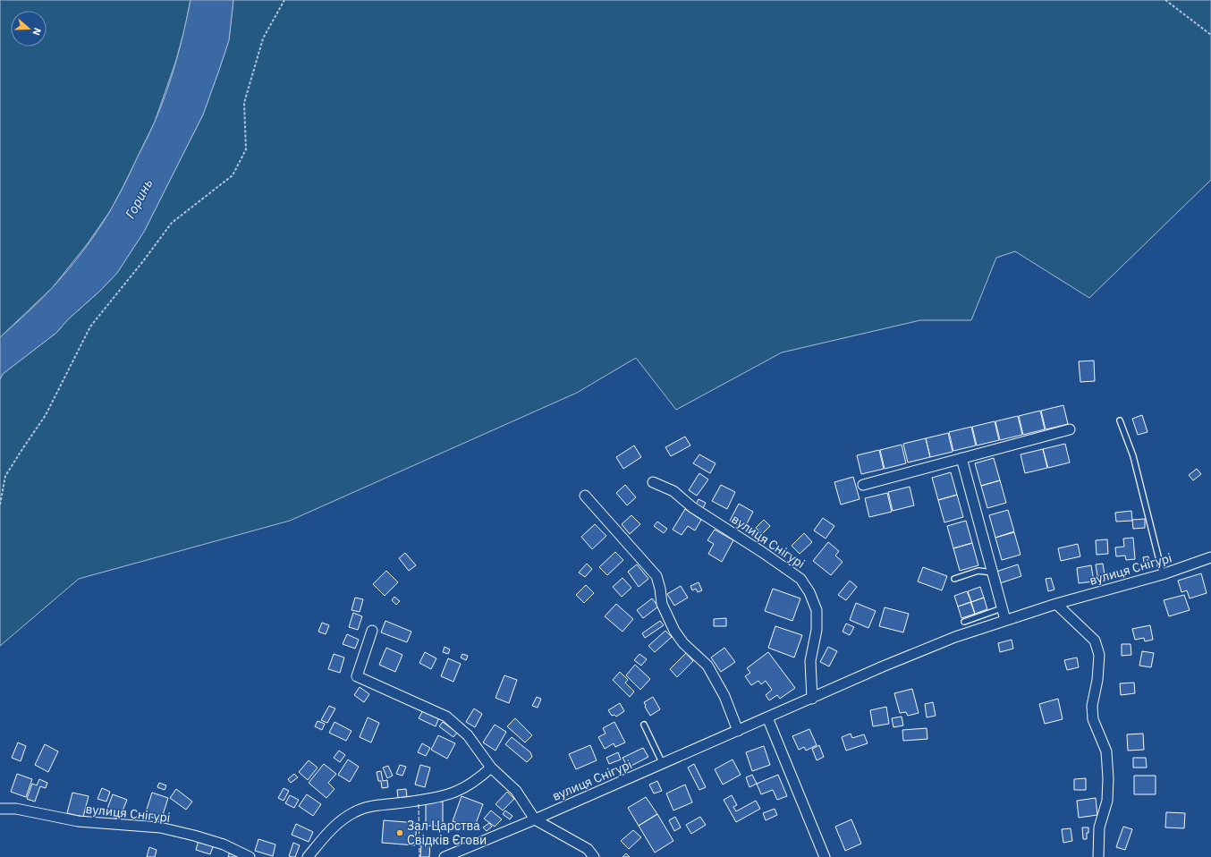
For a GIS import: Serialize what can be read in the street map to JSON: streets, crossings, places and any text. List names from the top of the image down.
{
  "streets": {
    "street": ["вулиця Снігурі"]
  },
  "water": ["Горинь"],
  "places": ["Зал Царства Свідків Єгови"],
  "north": "right"
}
